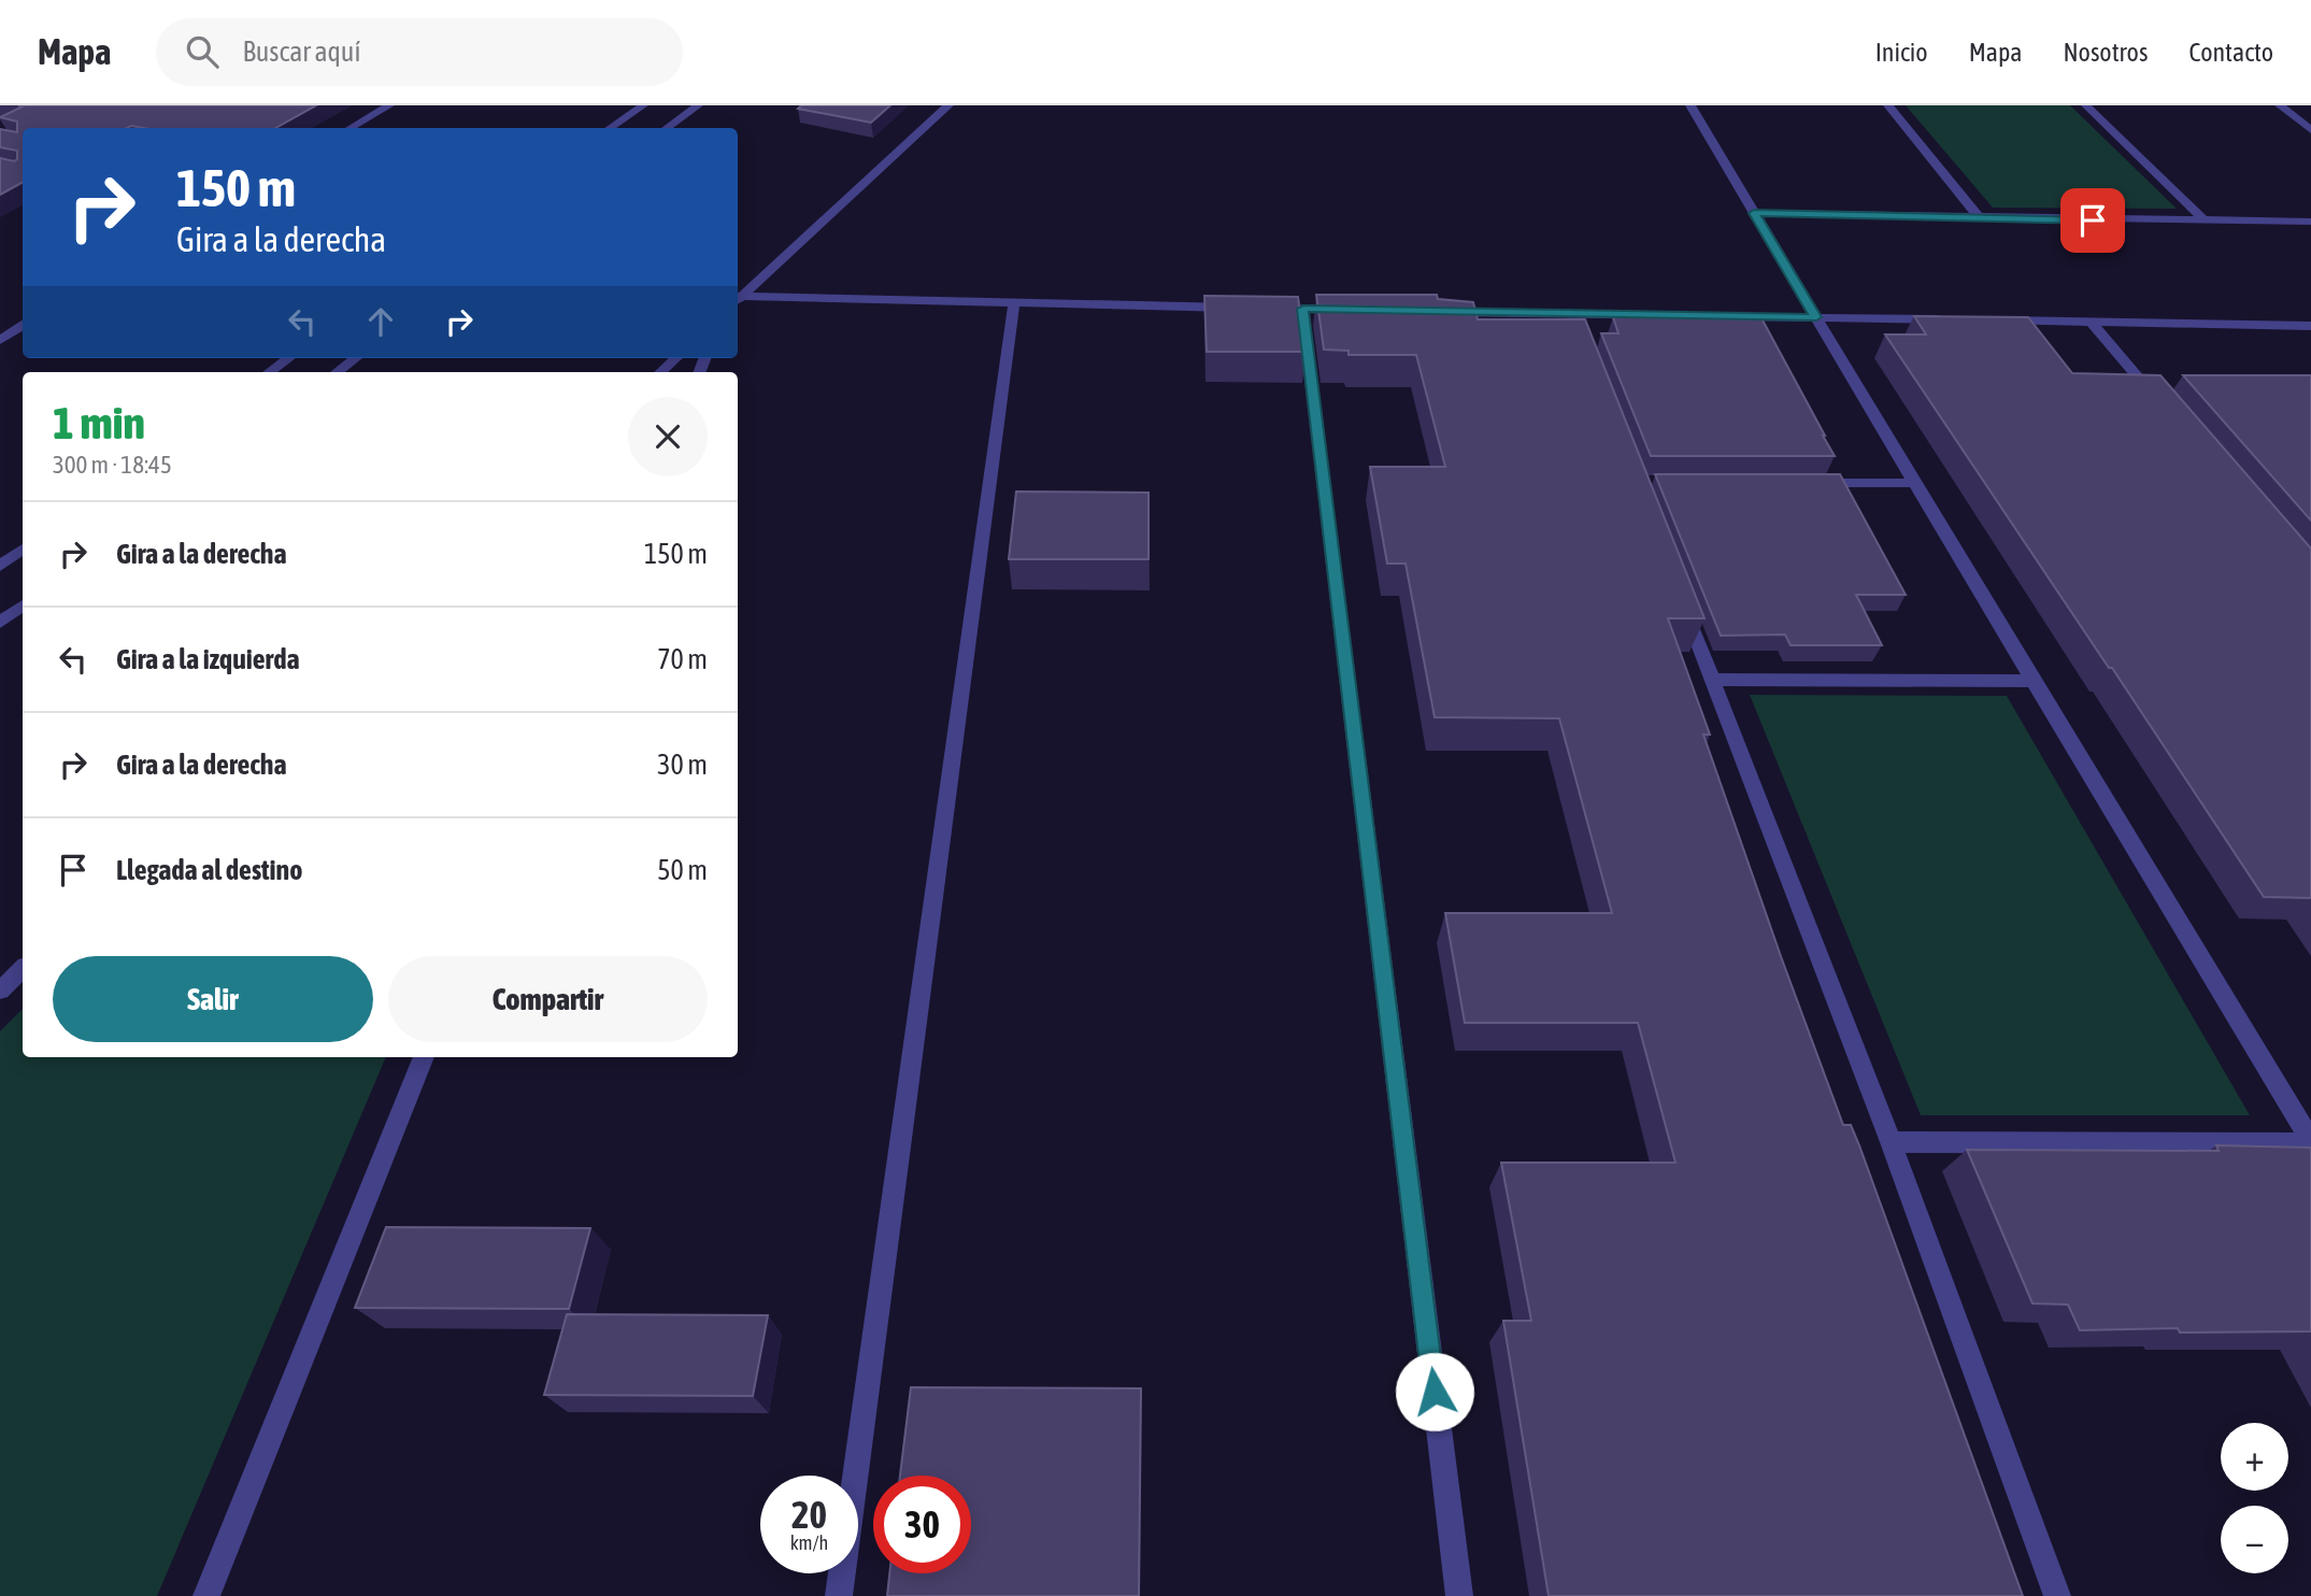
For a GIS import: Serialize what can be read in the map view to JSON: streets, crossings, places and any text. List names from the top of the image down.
{
  "page": {
    "header": "Mapa",
    "search": "Buscar aquí",
    "nav": [
      "Inicio",
      "Mapa",
      "Nosotros",
      "Contacto"
    ],
    "turn": ["150 m", "Gira a la derecha"],
    "heading": ["1 min", "300 m · 18:45"],
    "list": [
      {
        "name": "Gira a la derecha",
        "value": "150 m"
      },
      {
        "name": "Gira a la izquierda",
        "value": "70 m"
      },
      {
        "name": "Gira a la derecha",
        "value": "30 m"
      },
      {
        "name": "Llegada al destino",
        "value": "50 m"
      }
    ],
    "buttons": ["Salir", "Compartir"],
    "map_buttons": ["+", "−"],
    "speed": "20 km/h",
    "limit": "30"
  }
}
